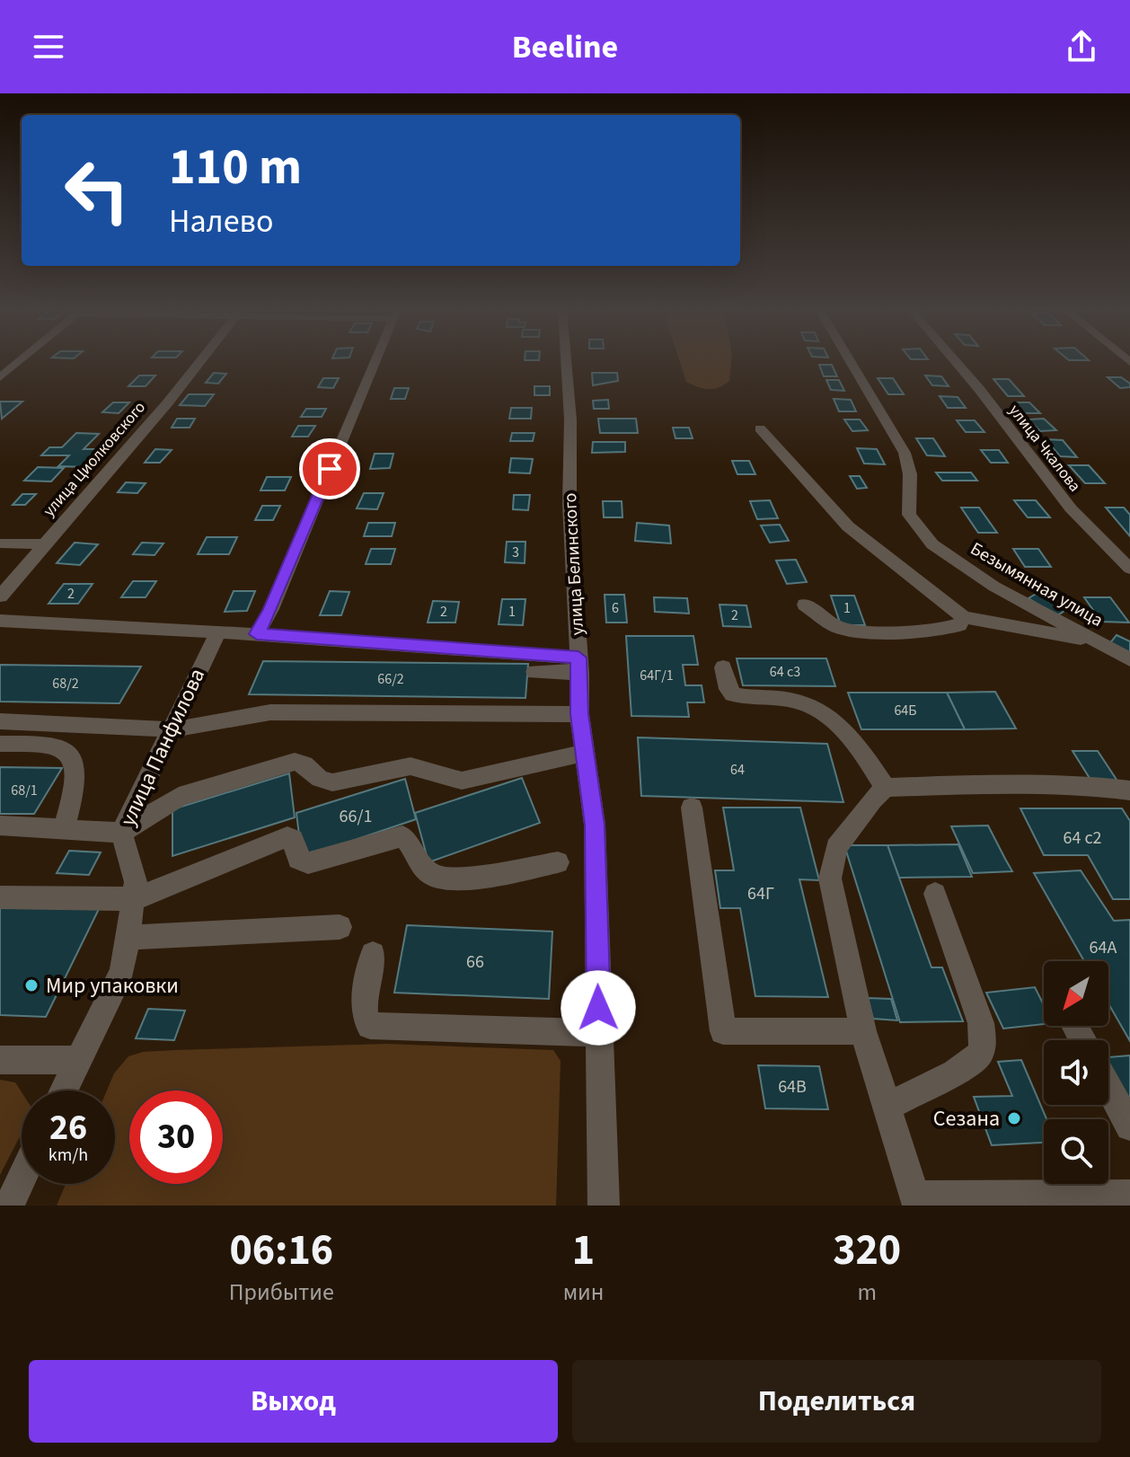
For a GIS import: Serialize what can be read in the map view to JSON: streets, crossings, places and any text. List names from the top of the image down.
{
  "streets": {
    "street": [
      "улица Чкалова",
      "улица Циолковского",
      "улица Белинского",
      "Безымянная улица",
      "улица Панфилова"
    ]
  },
  "places": ["Мир упаковки", "Сезана"],
  "house_numbers": [
    "3",
    "2",
    "6",
    "1",
    "2",
    "1",
    "2",
    "64 с3",
    "64Г/1",
    "66/2",
    "68/2",
    "64Б",
    "64",
    "68/1",
    "66/1",
    "64 с2",
    "64Г",
    "64А",
    "66",
    "64В"
  ],
  "north": "bottom left",
  "page": {
    "header": "Beeline",
    "turn": ["110 m", "Налево"],
    "speed": "26 km/h",
    "limit": "30",
    "eta": [
      "06:16",
      "Прибытие",
      "1",
      "мин",
      "320",
      "m"
    ],
    "buttons": ["Выход", "Поделиться"]
  }
}
